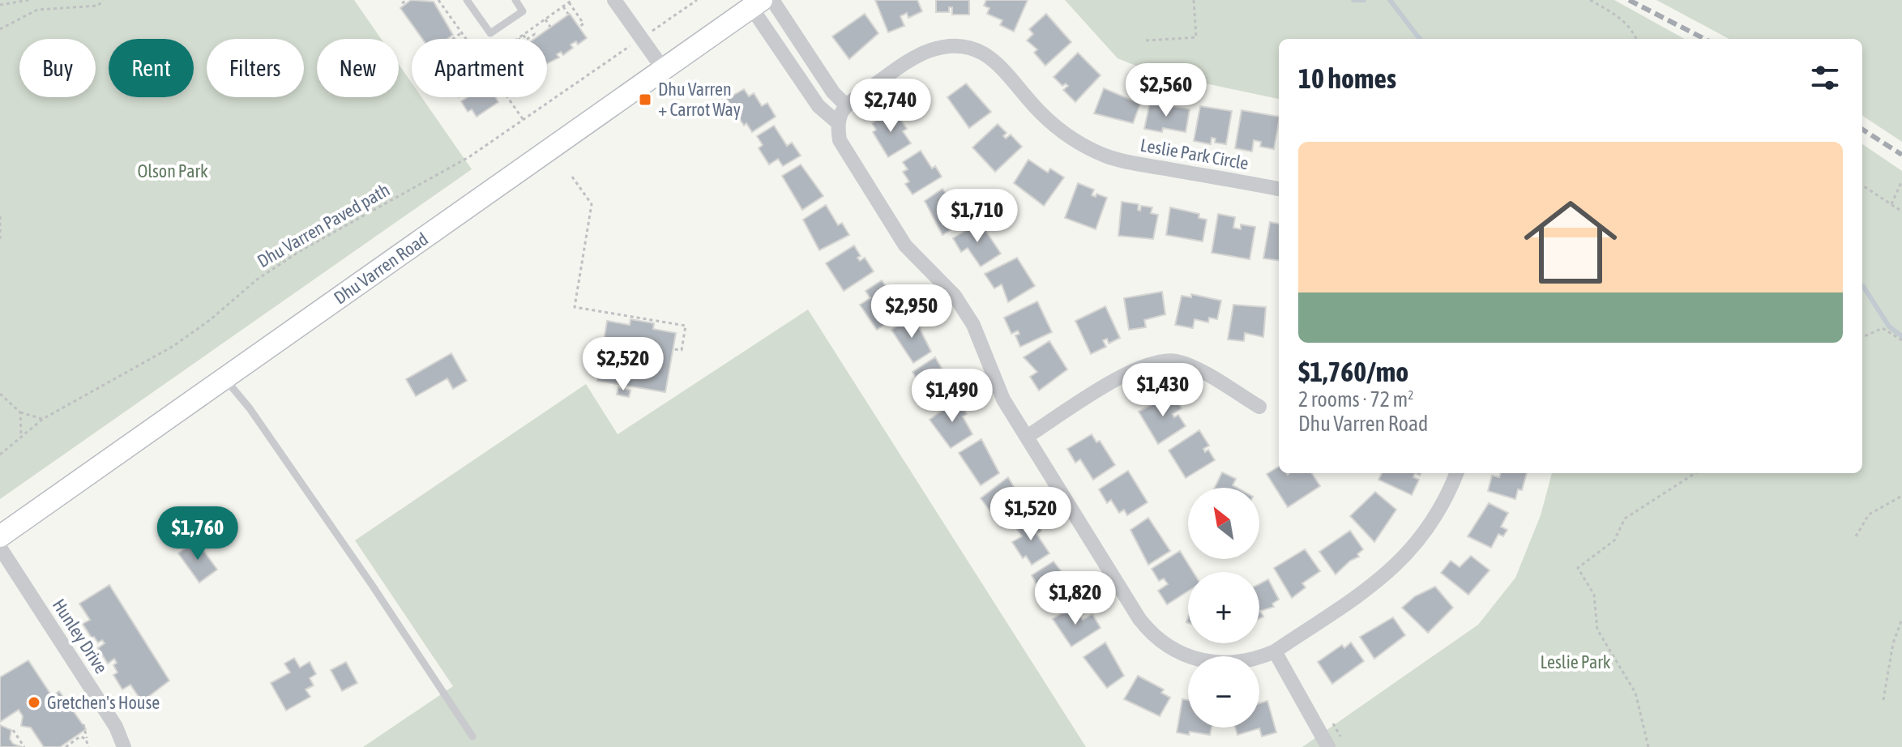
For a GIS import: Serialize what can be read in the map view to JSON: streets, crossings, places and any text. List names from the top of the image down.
{
  "streets": {
    "main road": ["Dhu Varren Road"],
    "street": ["Leslie Park Circle", "Hunley Drive"],
    "path": ["Dhu Varren Paved path"]
  },
  "parks": ["Olson Park", "Leslie Park"],
  "places": {
    "transit": ["Dhu Varren + Carrot Way"],
    "other": ["Gretchen's House"]
  },
  "north": "top left",
  "page": {
    "chip": [
      "Buy",
      "Rent",
      "Filters",
      "New",
      "Apartment"
    ],
    "heading": "10 homes",
    "price": [
      "$2,560",
      "$2,740",
      "$1,710",
      "$2,950",
      "$2,520",
      "$1,430",
      "$1,490",
      "$1,520",
      "$1,760",
      "$1,820"
    ],
    "list": [
      {
        "name": "$1,760/mo",
        "note": "2 rooms · 72 m² · Dhu Varren Road"
      }
    ],
    "map_buttons": ["+", "−"]
  }
}
